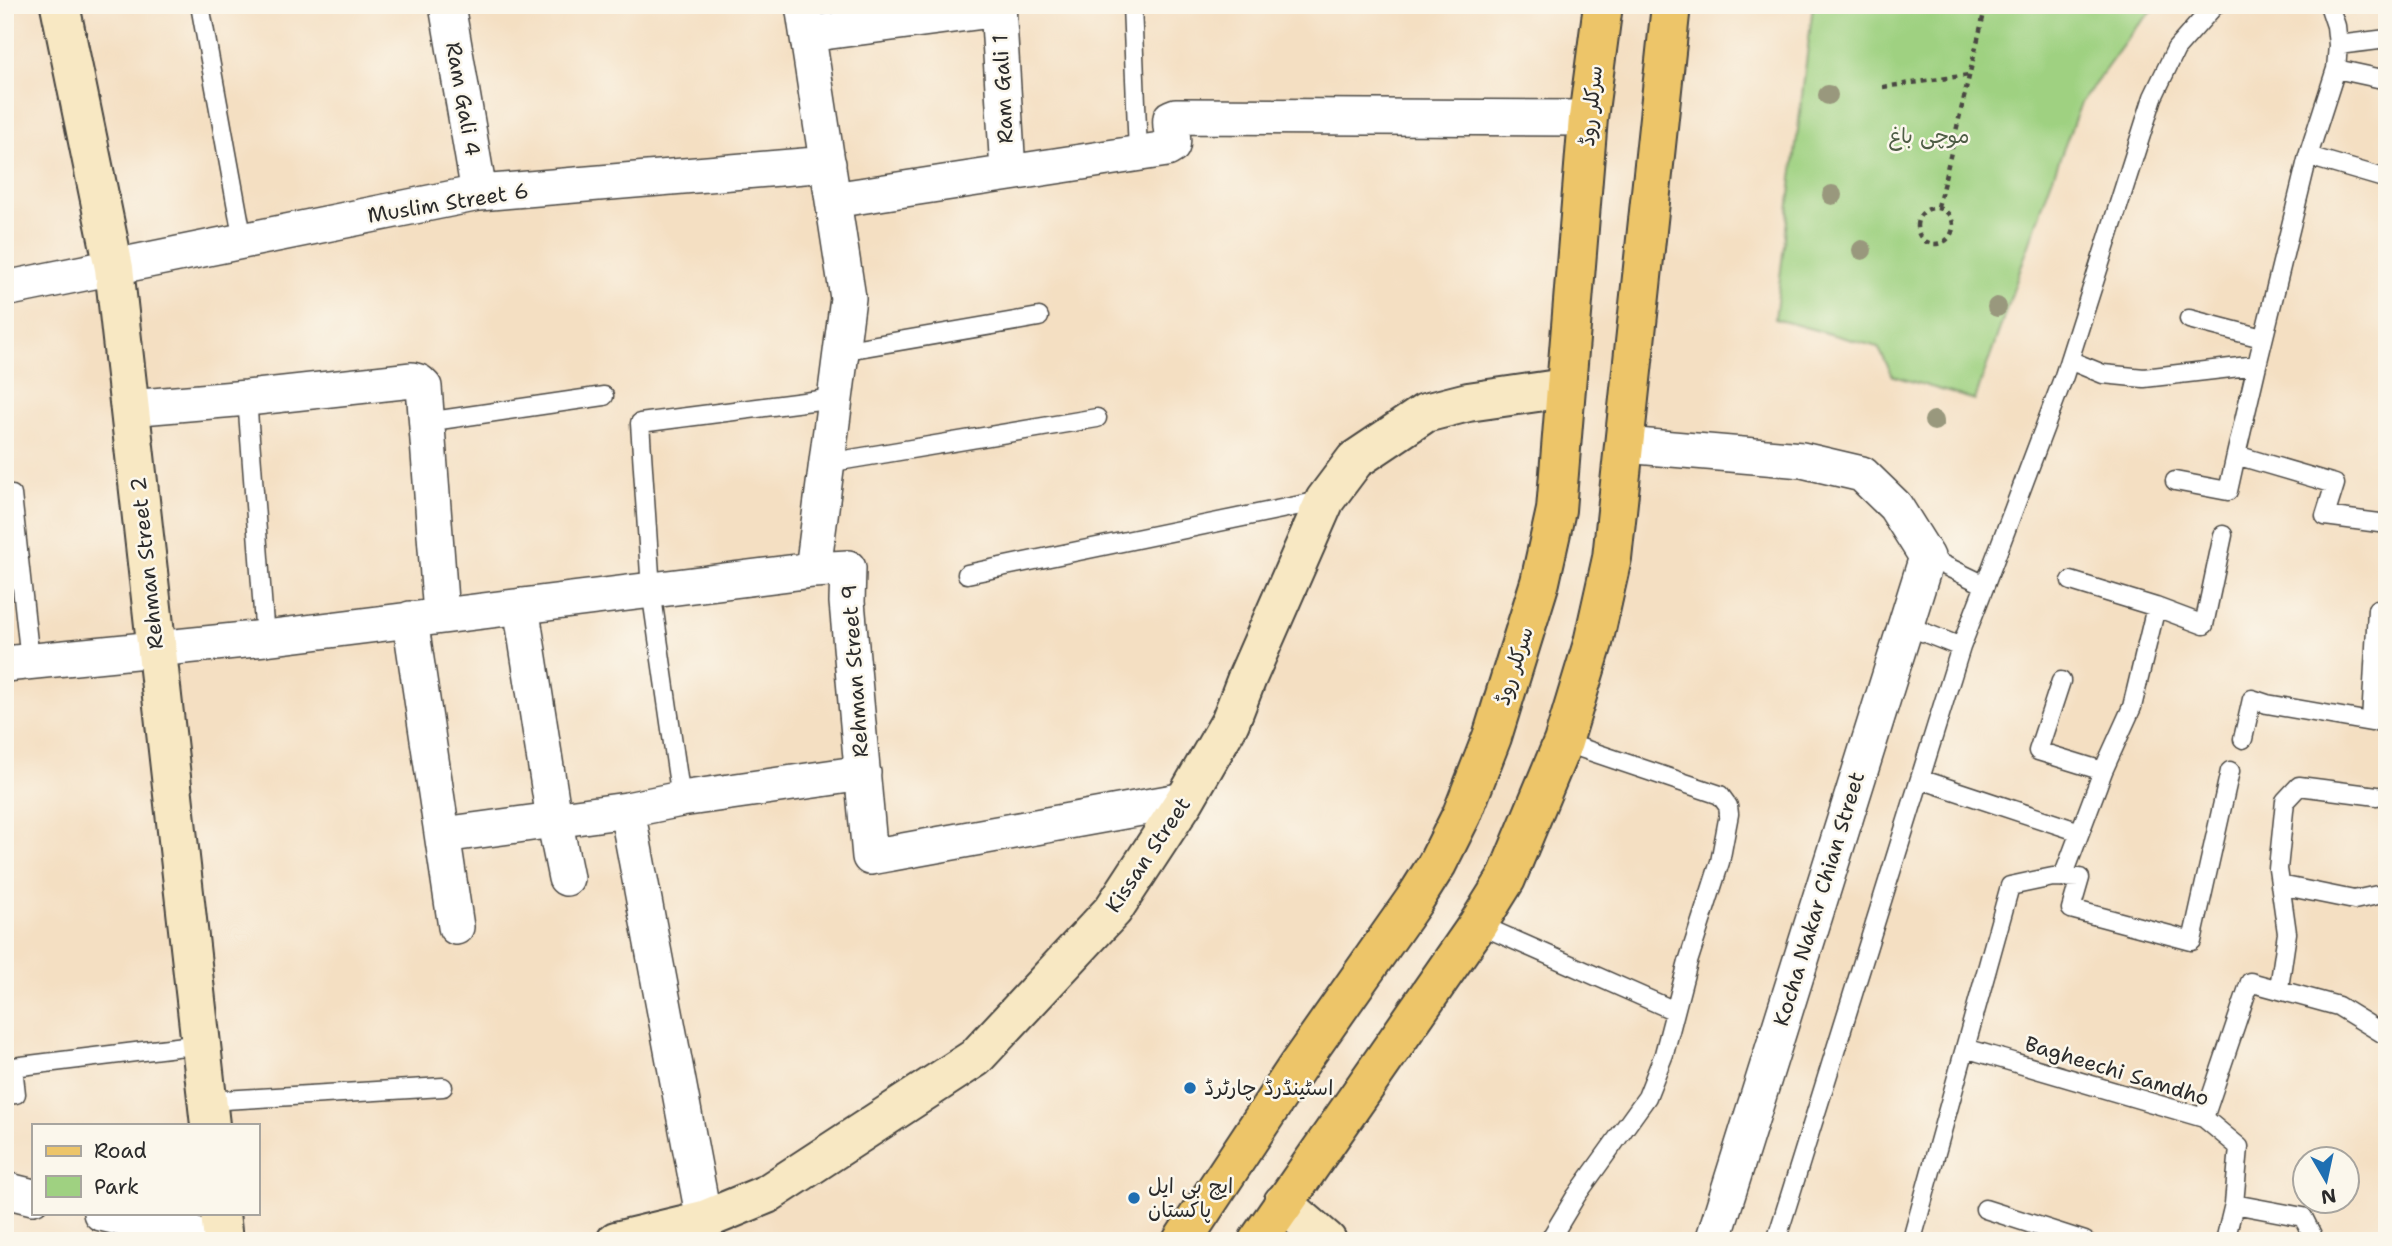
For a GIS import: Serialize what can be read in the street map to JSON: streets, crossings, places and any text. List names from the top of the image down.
{
  "streets": {
    "main road": ["سرکلر روڈ"],
    "street": [
      "Ram Gali 1",
      "Ram Gali 4",
      "Muslim Street 6",
      "Rehman Street 2",
      "Rehman Street 9",
      "Kissan Street",
      "Kocha Nakar Chian Street"
    ],
    "lane": ["Bagheechi Samdho"]
  },
  "crossings": [
    ["Ram Gali 4", "Muslim Street 6"],
    ["سرکلر روڈ", "Kissan Street"],
    ["Muslim Street 6", "Rehman Street 2"],
    ["Muslim Street 6", "Rehman Street 9"],
    ["Rehman Street 9", "Kissan Street"]
  ],
  "parks": ["موچی باغ"],
  "places": ["اسٹینڈرڈ چارٹرڈ", "ایچ بی ایل پاکستان"],
  "legend": ["Road", "Park"],
  "north": "bottom"
}
